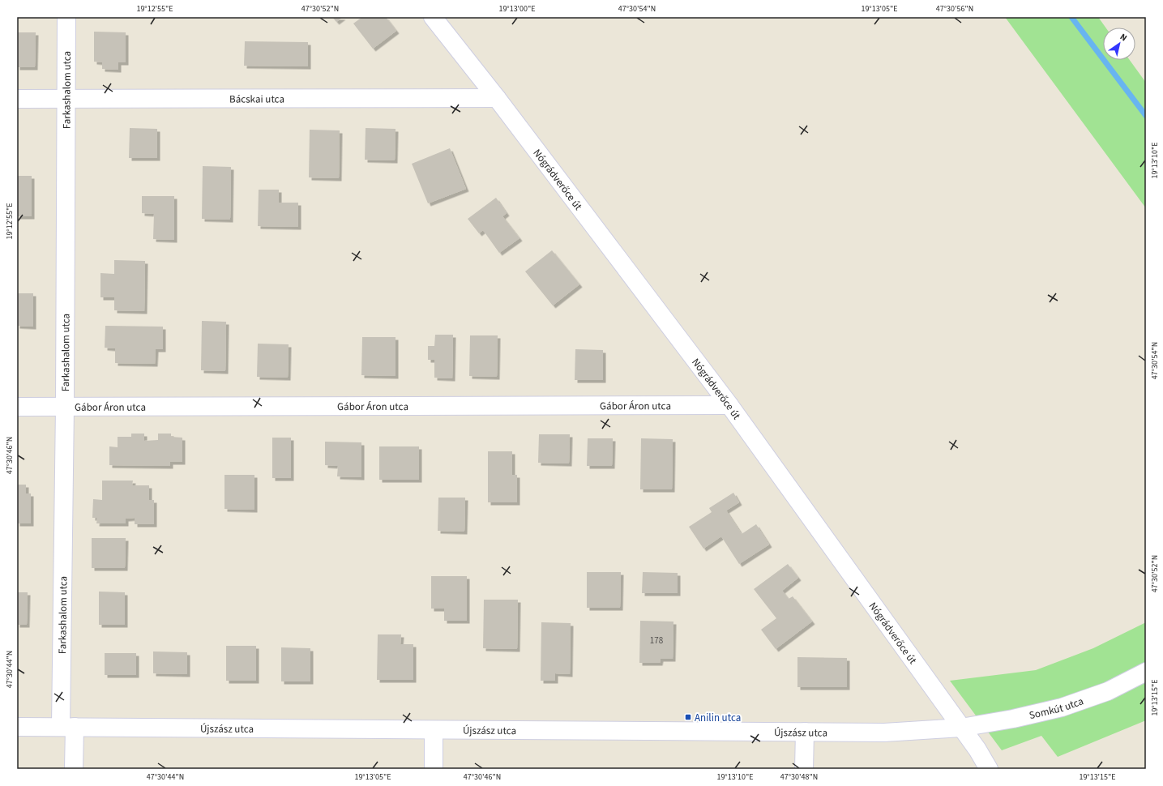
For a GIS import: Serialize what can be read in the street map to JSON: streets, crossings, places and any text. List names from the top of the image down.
{
  "streets": {
    "street": [
      "Farkashalom utca",
      "Bácskai utca",
      "Nógrádverőce út",
      "Gábor Áron utca",
      "Somkút utca",
      "Újszász utca"
    ]
  },
  "crossings": [
    ["Farkashalom utca", "Bácskai utca"],
    ["Farkashalom utca", "Gábor Áron utca"],
    ["Farkashalom utca", "Újszász utca"],
    ["Bácskai utca", "Nógrádverőce út"],
    ["Nógrádverőce út", "Gábor Áron utca"],
    ["Nógrádverőce út", "Somkút utca"],
    ["Nógrádverőce út", "Újszász utca"],
    ["Somkút utca", "Újszász utca"]
  ],
  "places": {
    "transit": ["Anilin utca"]
  },
  "house_numbers": ["178"],
  "north": "top right",
  "coordinates": [
    "19°12'55\"E",
    "47°30'52\"N",
    "19°13'00\"E",
    "47°30'54\"N",
    "19°13'05\"E",
    "47°30'56\"N",
    "19°13'10\"E",
    "47°30'46\"N",
    "47°30'44\"N",
    "19°13'15\"E",
    "47°30'48\"N"
  ]
}
